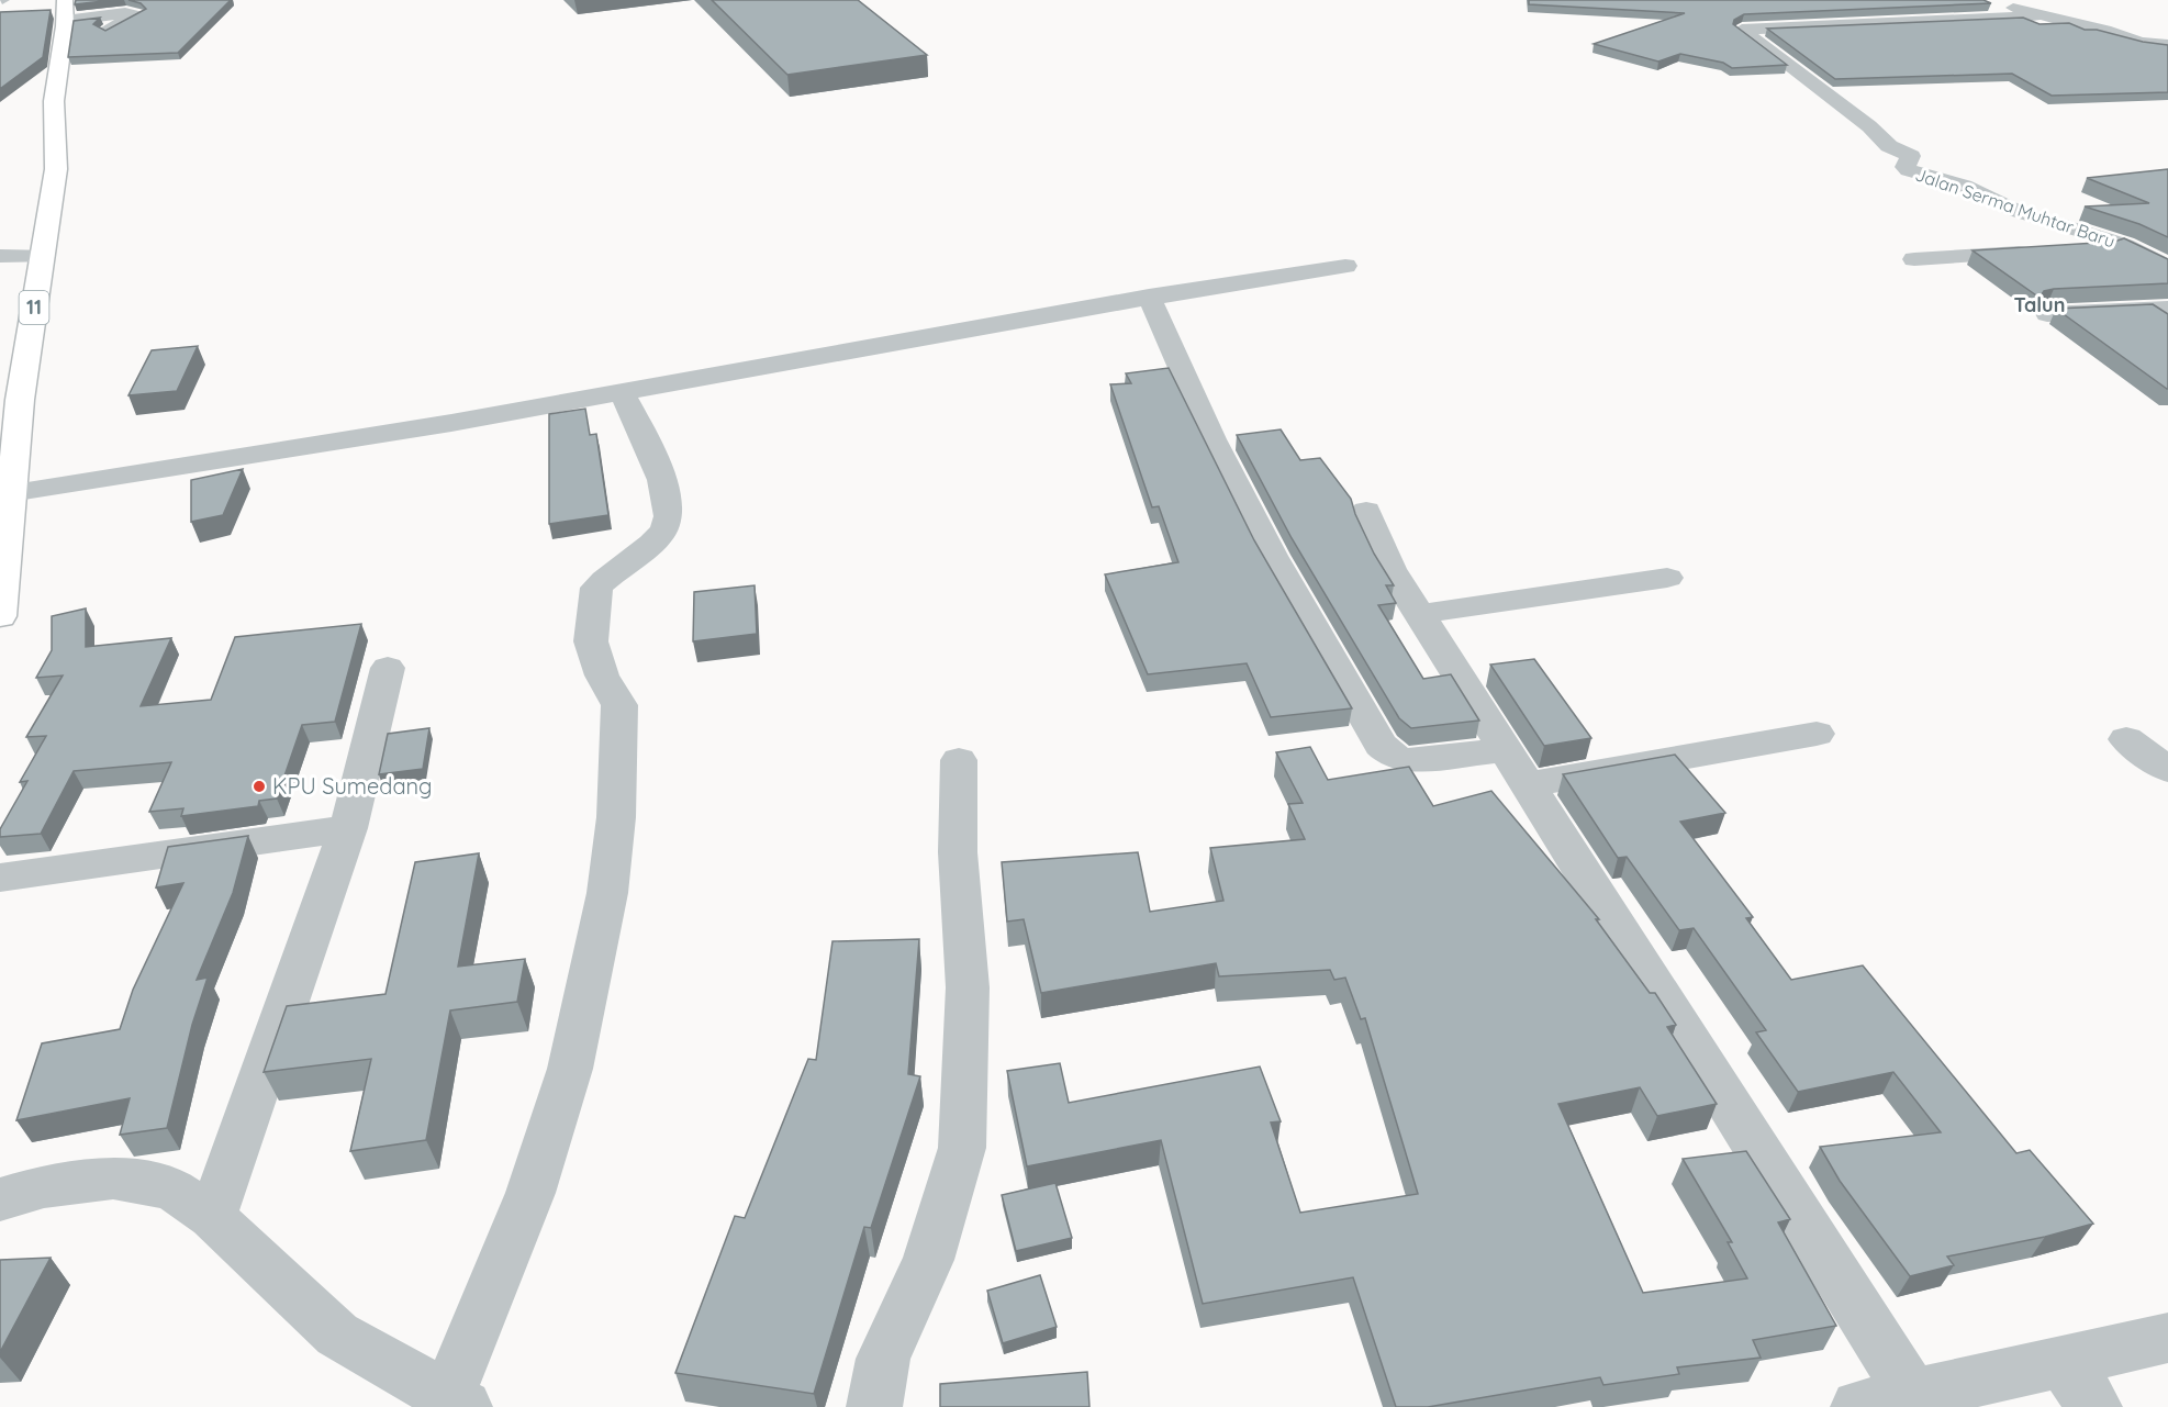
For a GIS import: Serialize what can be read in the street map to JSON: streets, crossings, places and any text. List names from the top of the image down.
{
  "streets": {
    "highway": ["11"],
    "street": ["Jalan Serma Muhtar Baru"]
  },
  "districts": ["Talun"],
  "places": ["KPU Sumedang"]
}
